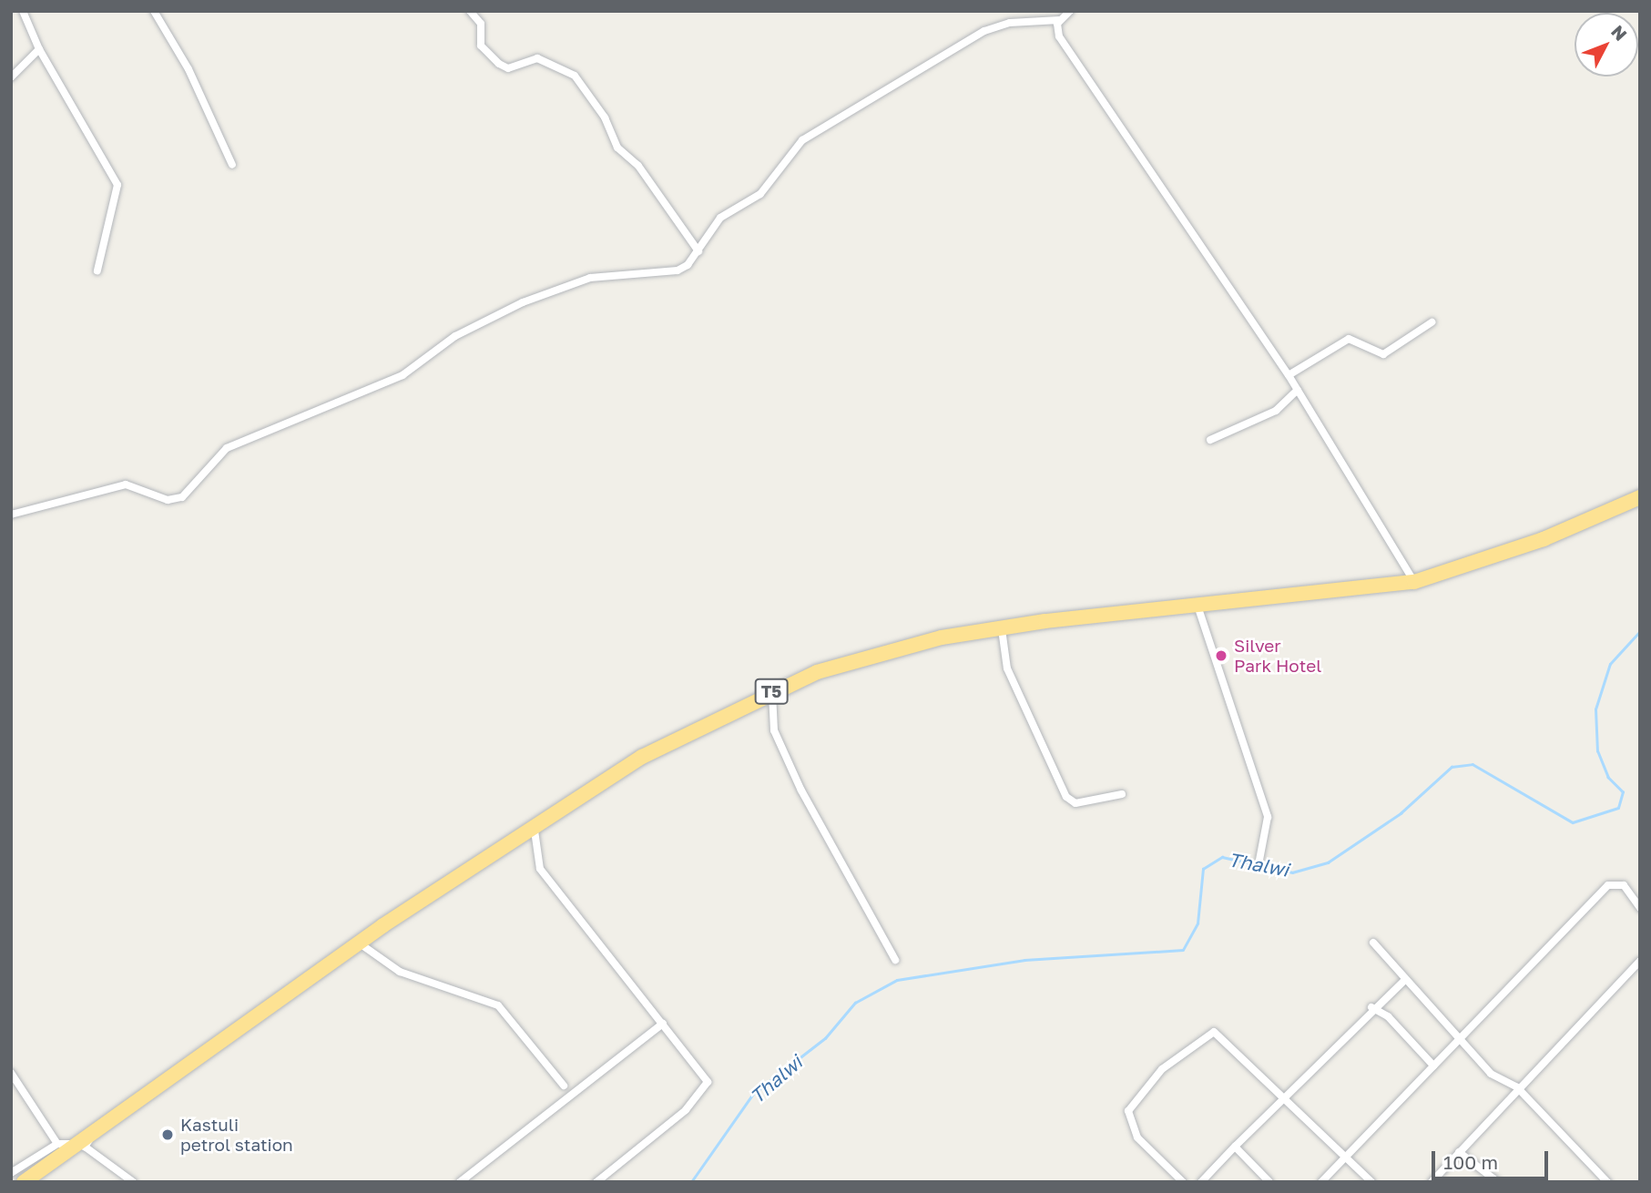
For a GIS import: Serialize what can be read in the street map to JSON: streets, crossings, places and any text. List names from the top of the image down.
{
  "streets": {
    "highway": ["T5"]
  },
  "water": ["Thalwi"],
  "places": ["Silver Park Hotel", "Kastuli petrol station"],
  "scale_bar": "100 m",
  "north": "top right"
}
